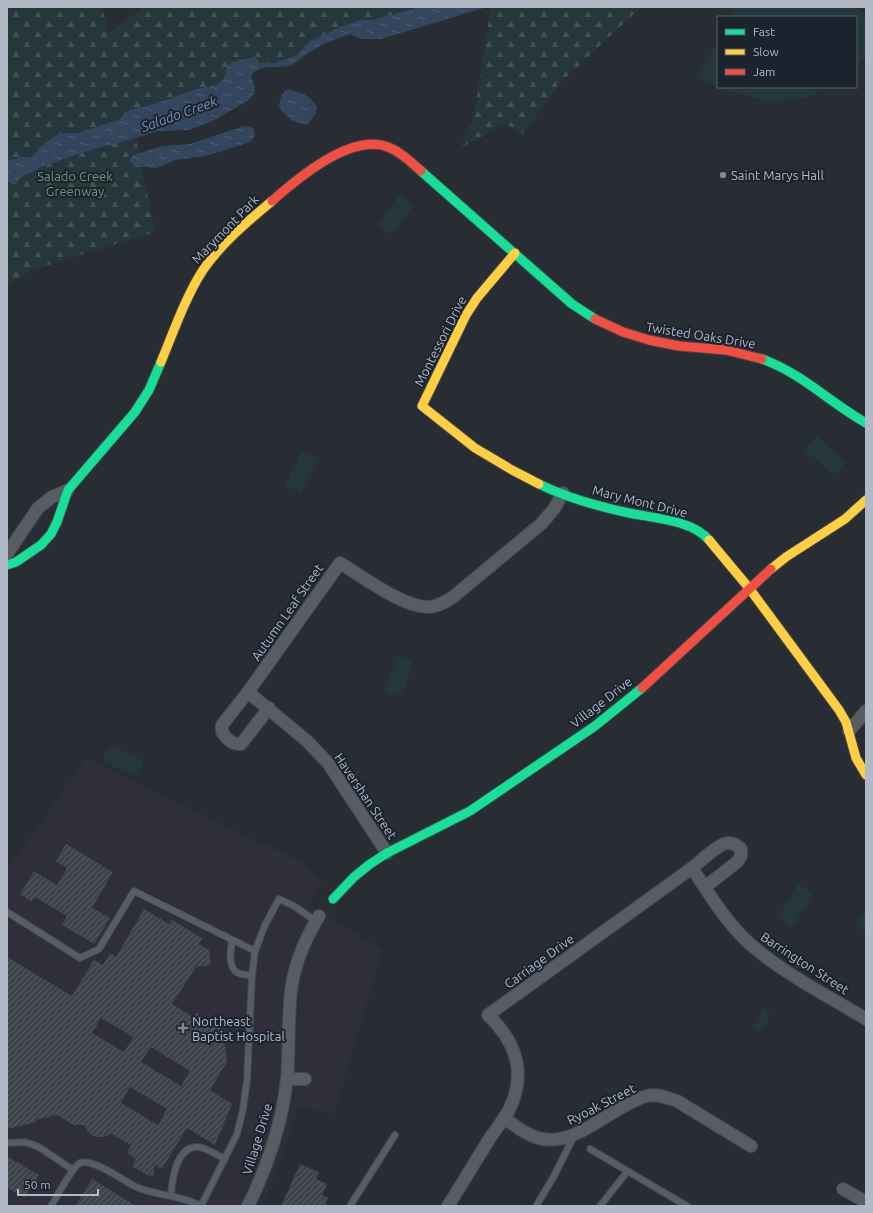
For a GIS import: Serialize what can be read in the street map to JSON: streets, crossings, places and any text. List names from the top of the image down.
{
  "streets": {
    "street": [
      "Marymont Park",
      "Twisted Oaks Drive",
      "Montessori Drive",
      "Mary Mont Drive",
      "Autumn Leaf Street",
      "Village Drive",
      "Havershan Street",
      "Carriage Drive",
      "Barrington Street",
      "Ryoak Street"
    ]
  },
  "crossings": [
    ["Marymont Park", "Twisted Oaks Drive"],
    ["Twisted Oaks Drive", "Montessori Drive"],
    ["Montessori Drive", "Mary Mont Drive"],
    ["Mary Mont Drive", "Autumn Leaf Street"],
    ["Mary Mont Drive", "Village Drive"],
    ["Autumn Leaf Street", "Havershan Street"],
    ["Village Drive", "Havershan Street"],
    ["Carriage Drive", "Barrington Street"],
    ["Carriage Drive", "Ryoak Street"]
  ],
  "water": ["Salado Creek"],
  "parks": ["Salado Creek Greenway"],
  "places": {
    "other": ["Saint Marys Hall"],
    "health": ["Northeast Baptist Hospital"]
  },
  "legend": ["Fast", "Slow", "Jam"],
  "scale_bar": "50 m"
}
